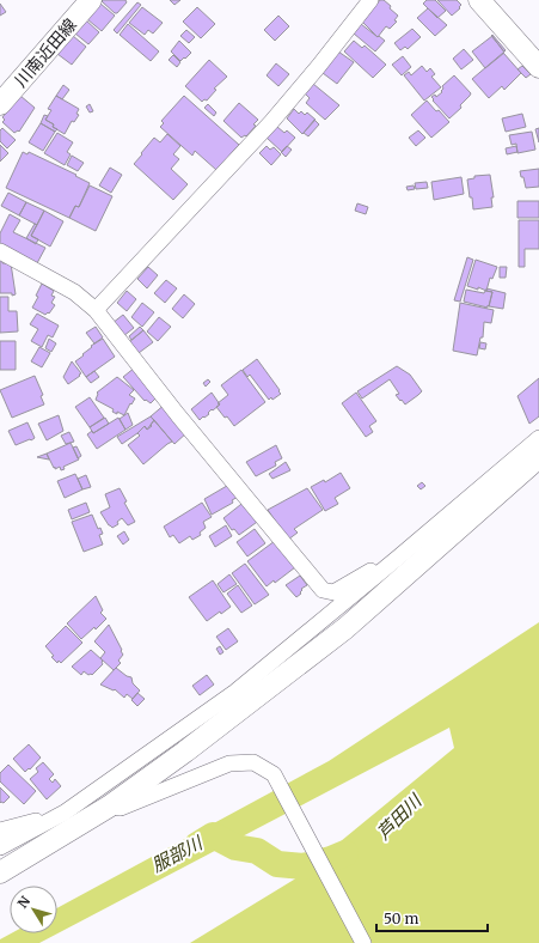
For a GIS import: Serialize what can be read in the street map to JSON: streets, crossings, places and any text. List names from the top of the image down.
{
  "streets": {
    "street": ["川南近田線"]
  },
  "water": ["芦田川", "服部川"],
  "scale_bar": "50 m",
  "north": "top left"
}
